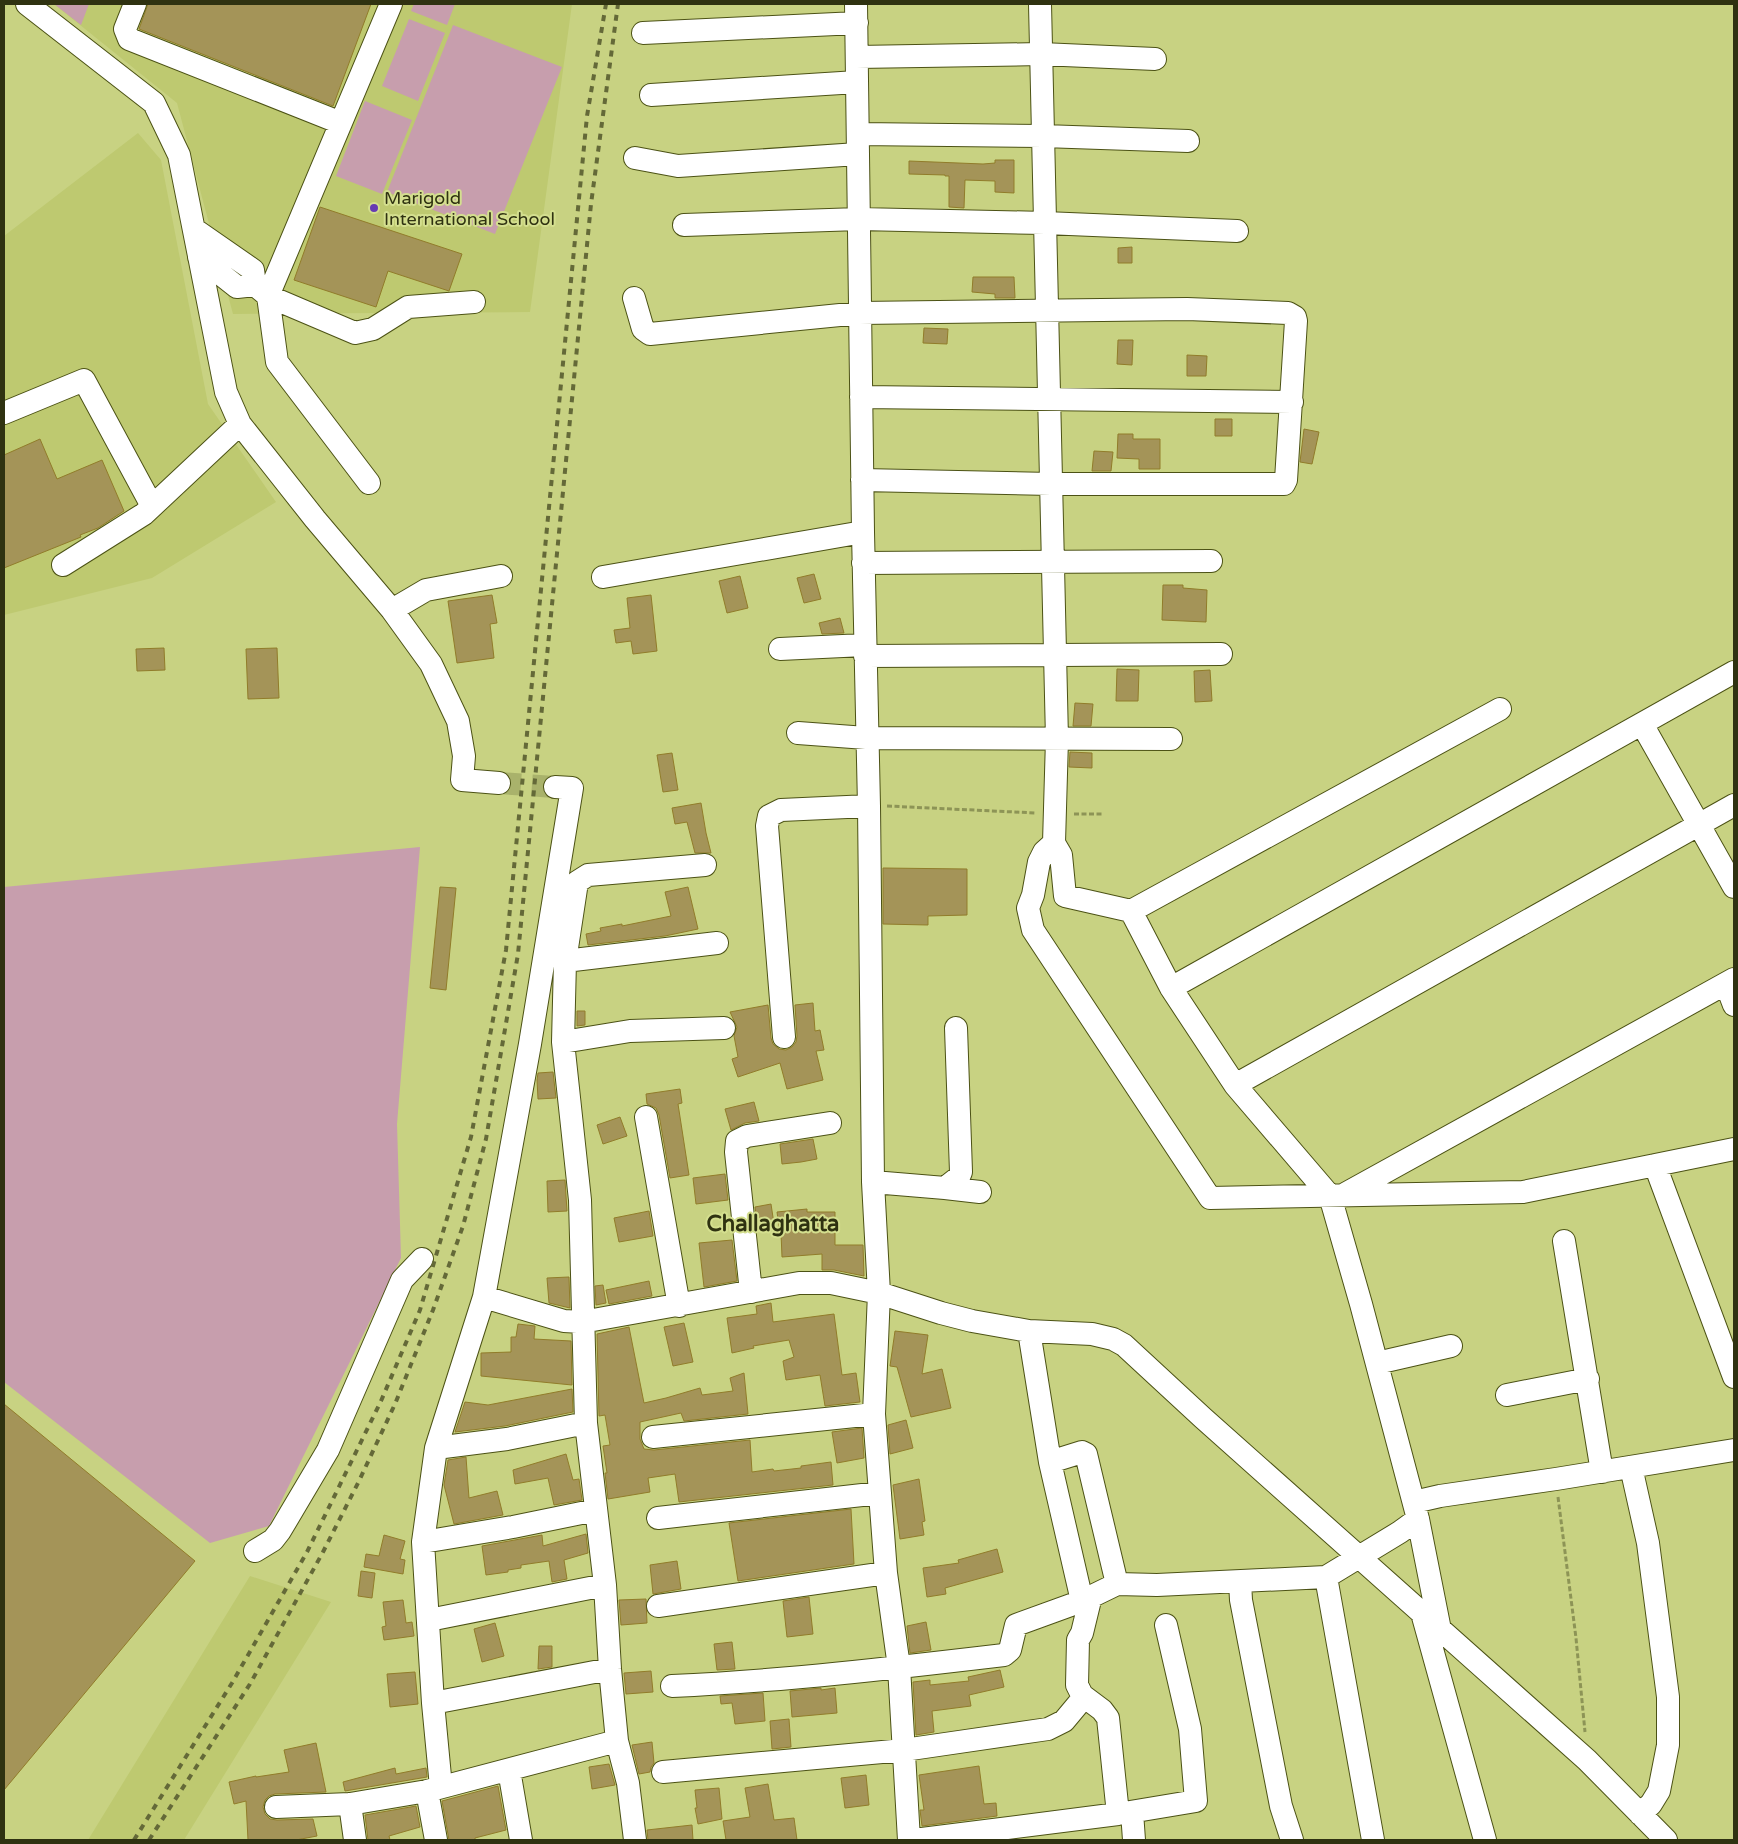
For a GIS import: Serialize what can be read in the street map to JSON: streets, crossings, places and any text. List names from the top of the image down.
{
  "districts": ["Challaghatta"],
  "places": ["Marigold International School"]
}
